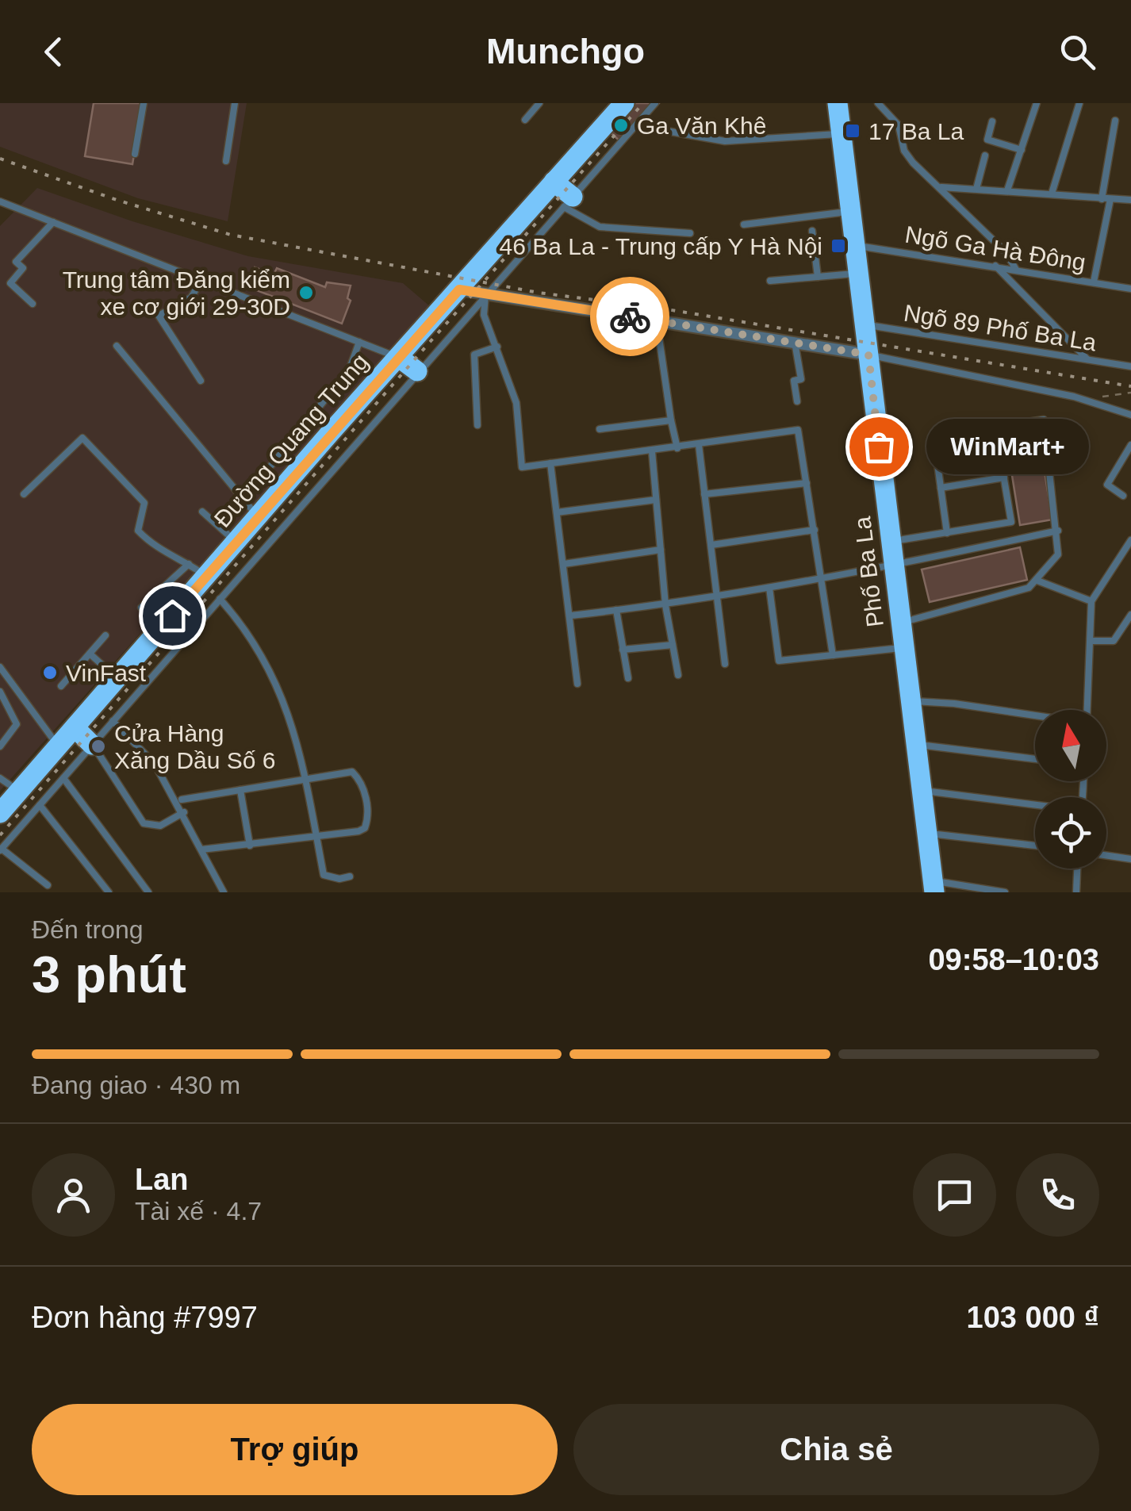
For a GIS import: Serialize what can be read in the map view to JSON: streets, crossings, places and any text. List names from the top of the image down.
{
  "streets": {
    "highway": ["Đường Quang Trung", "Phố Ba La"],
    "lane": ["Ngõ Ga Hà Đông", "Ngõ 89 Phố Ba La"]
  },
  "crossings": [
    ["Ngõ Ga Hà Đông", "Phố Ba La"],
    ["Ngõ 89 Phố Ba La", "Phố Ba La"]
  ],
  "places": {
    "other": [
      "Ga Văn Khê",
      "Trung tâm Đăng kiểm xe cơ giới 29-30D",
      "WinMart+",
      "VinFast",
      "Cửa Hàng Xăng Dầu Số 6"
    ],
    "transit": ["17 Ba La", "46 Ba La - Trung cấp Y Hà Nội"]
  },
  "north": "top",
  "page": {
    "header": "Munchgo",
    "bubble": "WinMart+",
    "heading": ["3 phút", "Đến trong", "09:58–10:03"],
    "panel": [
      "Lan",
      "Tài xế · 4.7",
      "Đơn hàng #7997",
      "103 000 ₫"
    ],
    "bar": "Đang giao · 430 m",
    "buttons": ["Trợ giúp", "Chia sẻ"]
  }
}
